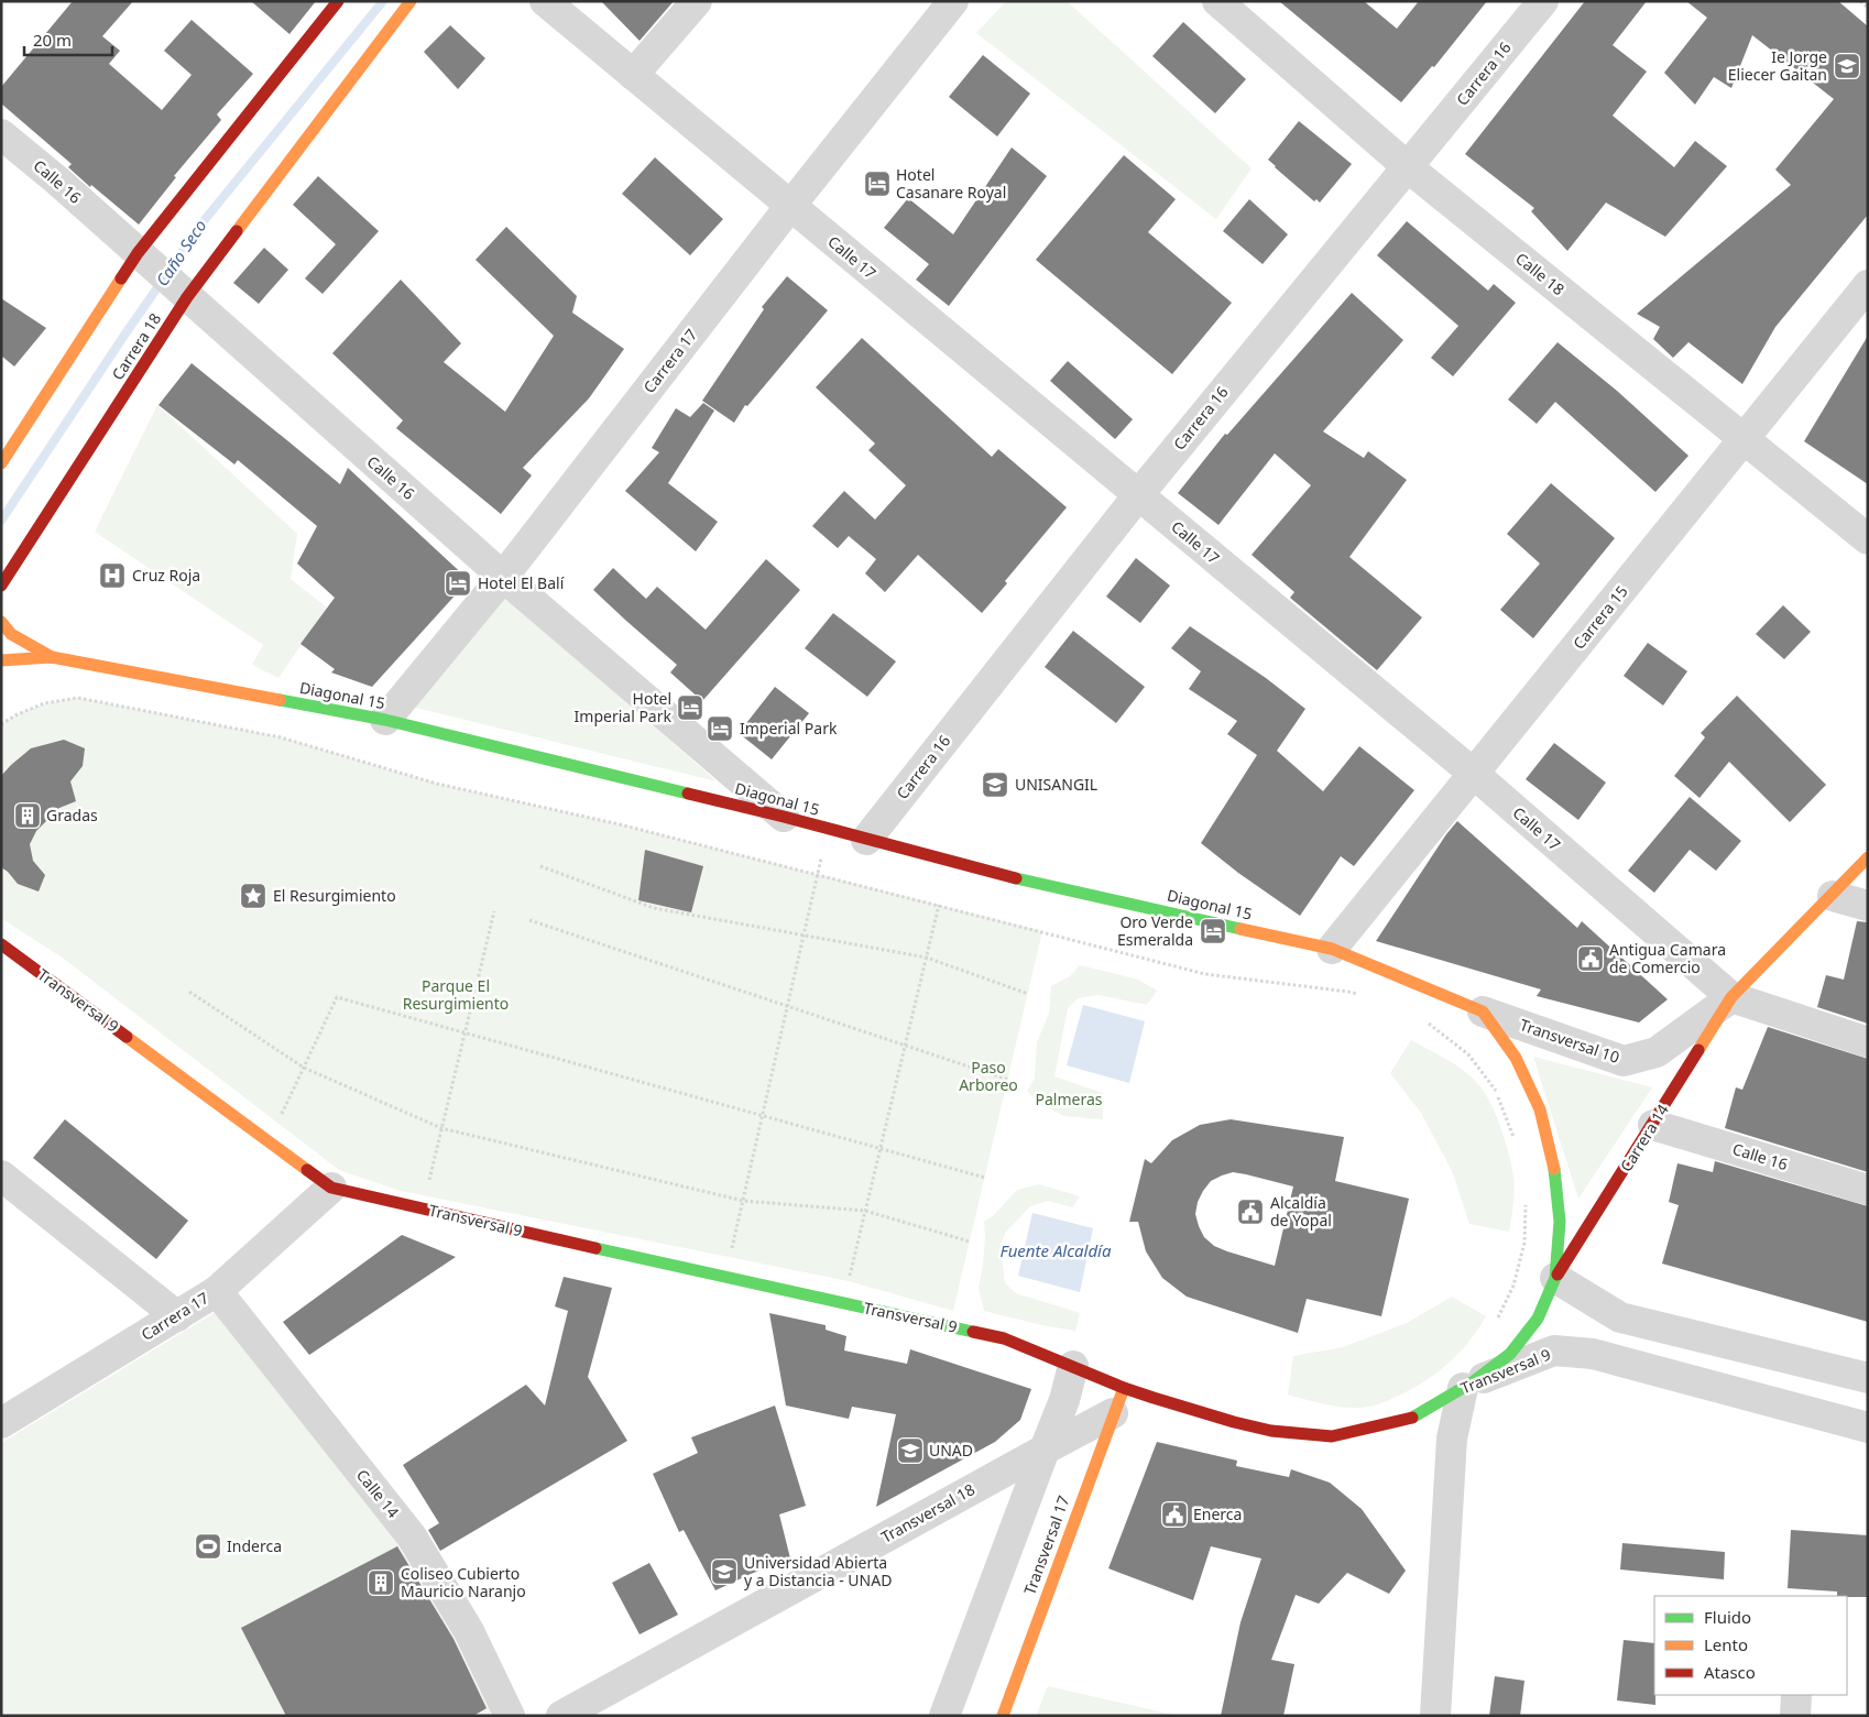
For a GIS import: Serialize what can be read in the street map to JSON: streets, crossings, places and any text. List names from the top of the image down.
{
  "streets": {
    "street": [
      "Carrera 16",
      "Calle 16",
      "Calle 17",
      "Calle 18",
      "Carrera 18",
      "Carrera 17",
      "Carrera 15",
      "Diagonal 15",
      "Transversal 9",
      "Transversal 10",
      "Carrera 14",
      "Calle 14",
      "Transversal 18",
      "Transversal 17"
    ]
  },
  "crossings": [
    ["Carrera 16", "Calle 17"],
    ["Carrera 16", "Calle 18"],
    ["Carrera 16", "Diagonal 15"],
    ["Calle 16", "Carrera 18"],
    ["Calle 16", "Carrera 17"],
    ["Calle 16", "Diagonal 15"],
    ["Calle 16", "Carrera 14"],
    ["Calle 17", "Carrera 17"],
    ["Calle 17", "Carrera 15"],
    ["Calle 17", "Carrera 14"],
    ["Calle 18", "Carrera 15"],
    ["Carrera 17", "Diagonal 15"],
    ["Carrera 17", "Transversal 9"],
    ["Carrera 17", "Calle 14"],
    ["Carrera 15", "Diagonal 15"],
    ["Diagonal 15", "Transversal 10"],
    ["Transversal 9", "Transversal 18"],
    ["Transversal 9", "Transversal 17"],
    ["Transversal 10", "Carrera 14"],
    ["Transversal 18", "Transversal 17"]
  ],
  "water": ["Caño Seco", "Fuente Alcaldía"],
  "parks": ["Parque El Resurgimiento", "Paso Arboreo", "Palmeras"],
  "places": {
    "school or university": [
      "Ie Jorge Eliecer Gaitan",
      "UNISANGIL",
      "UNAD",
      "Universidad Abierta y a Distancia - UNAD"
    ],
    "hotel": [
      "Hotel Casanare Royal",
      "Hotel El Balí",
      "Hotel Imperial Park",
      "Imperial Park",
      "Oro Verde Esmeralda"
    ],
    "hospital": ["Cruz Roja"],
    "building": ["Gradas", "Coliseo Cubierto Mauricio Naranjo"],
    "place": ["El Resurgimiento"],
    "public building": ["Antigua Camara de Comercio", "Alcaldía de Yopal", "Enerca"],
    "sports": ["Inderca"]
  },
  "legend": ["Fluido", "Lento", "Atasco"],
  "scale_bar": "20 m"
}
